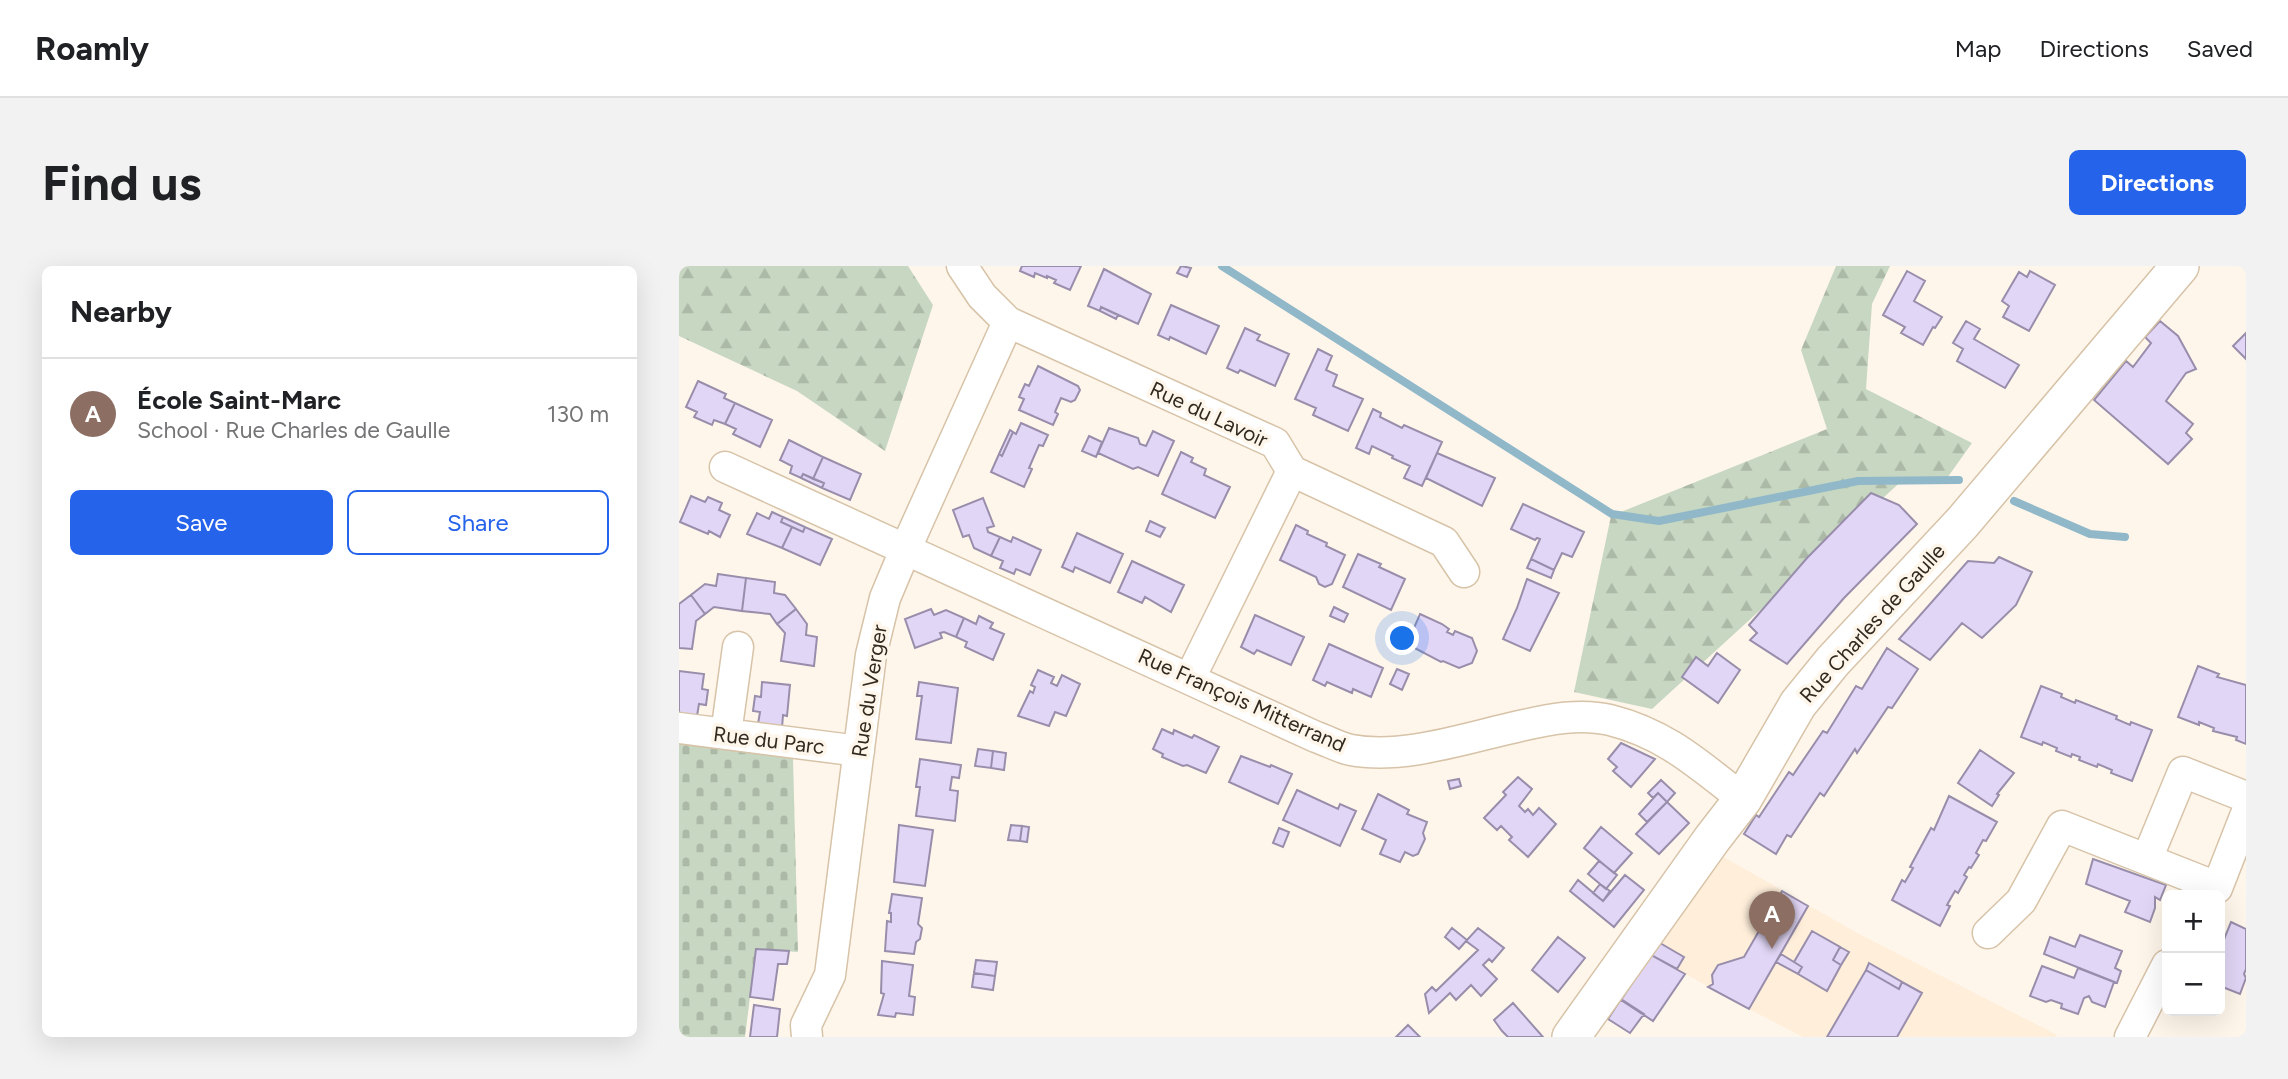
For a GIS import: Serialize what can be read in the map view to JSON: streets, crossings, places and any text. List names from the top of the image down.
{
  "streets": {
    "main road": ["Rue Charles de Gaulle"],
    "street": [
      "Rue du Lavoir",
      "Rue du Verger",
      "Rue François Mitterrand",
      "Rue du Parc"
    ]
  },
  "crossings": [
    ["Rue du Lavoir", "Rue du Verger"],
    ["Rue Charles de Gaulle", "Rue François Mitterrand"],
    ["Rue du Verger", "Rue François Mitterrand"],
    ["Rue du Verger", "Rue du Parc"]
  ],
  "page": {
    "header": "Roamly",
    "nav": ["Map", "Directions", "Saved"],
    "buttons": [
      "Directions",
      ["Save", "Share"]
    ],
    "title": "Find us",
    "heading": "Nearby",
    "list": [
      {
        "mark": "A",
        "name": "École Saint-Marc",
        "note": "School · Rue Charles de Gaulle",
        "value": "130 m"
      }
    ],
    "map_buttons": ["+", "−"],
    "pins": "A"
  }
}
